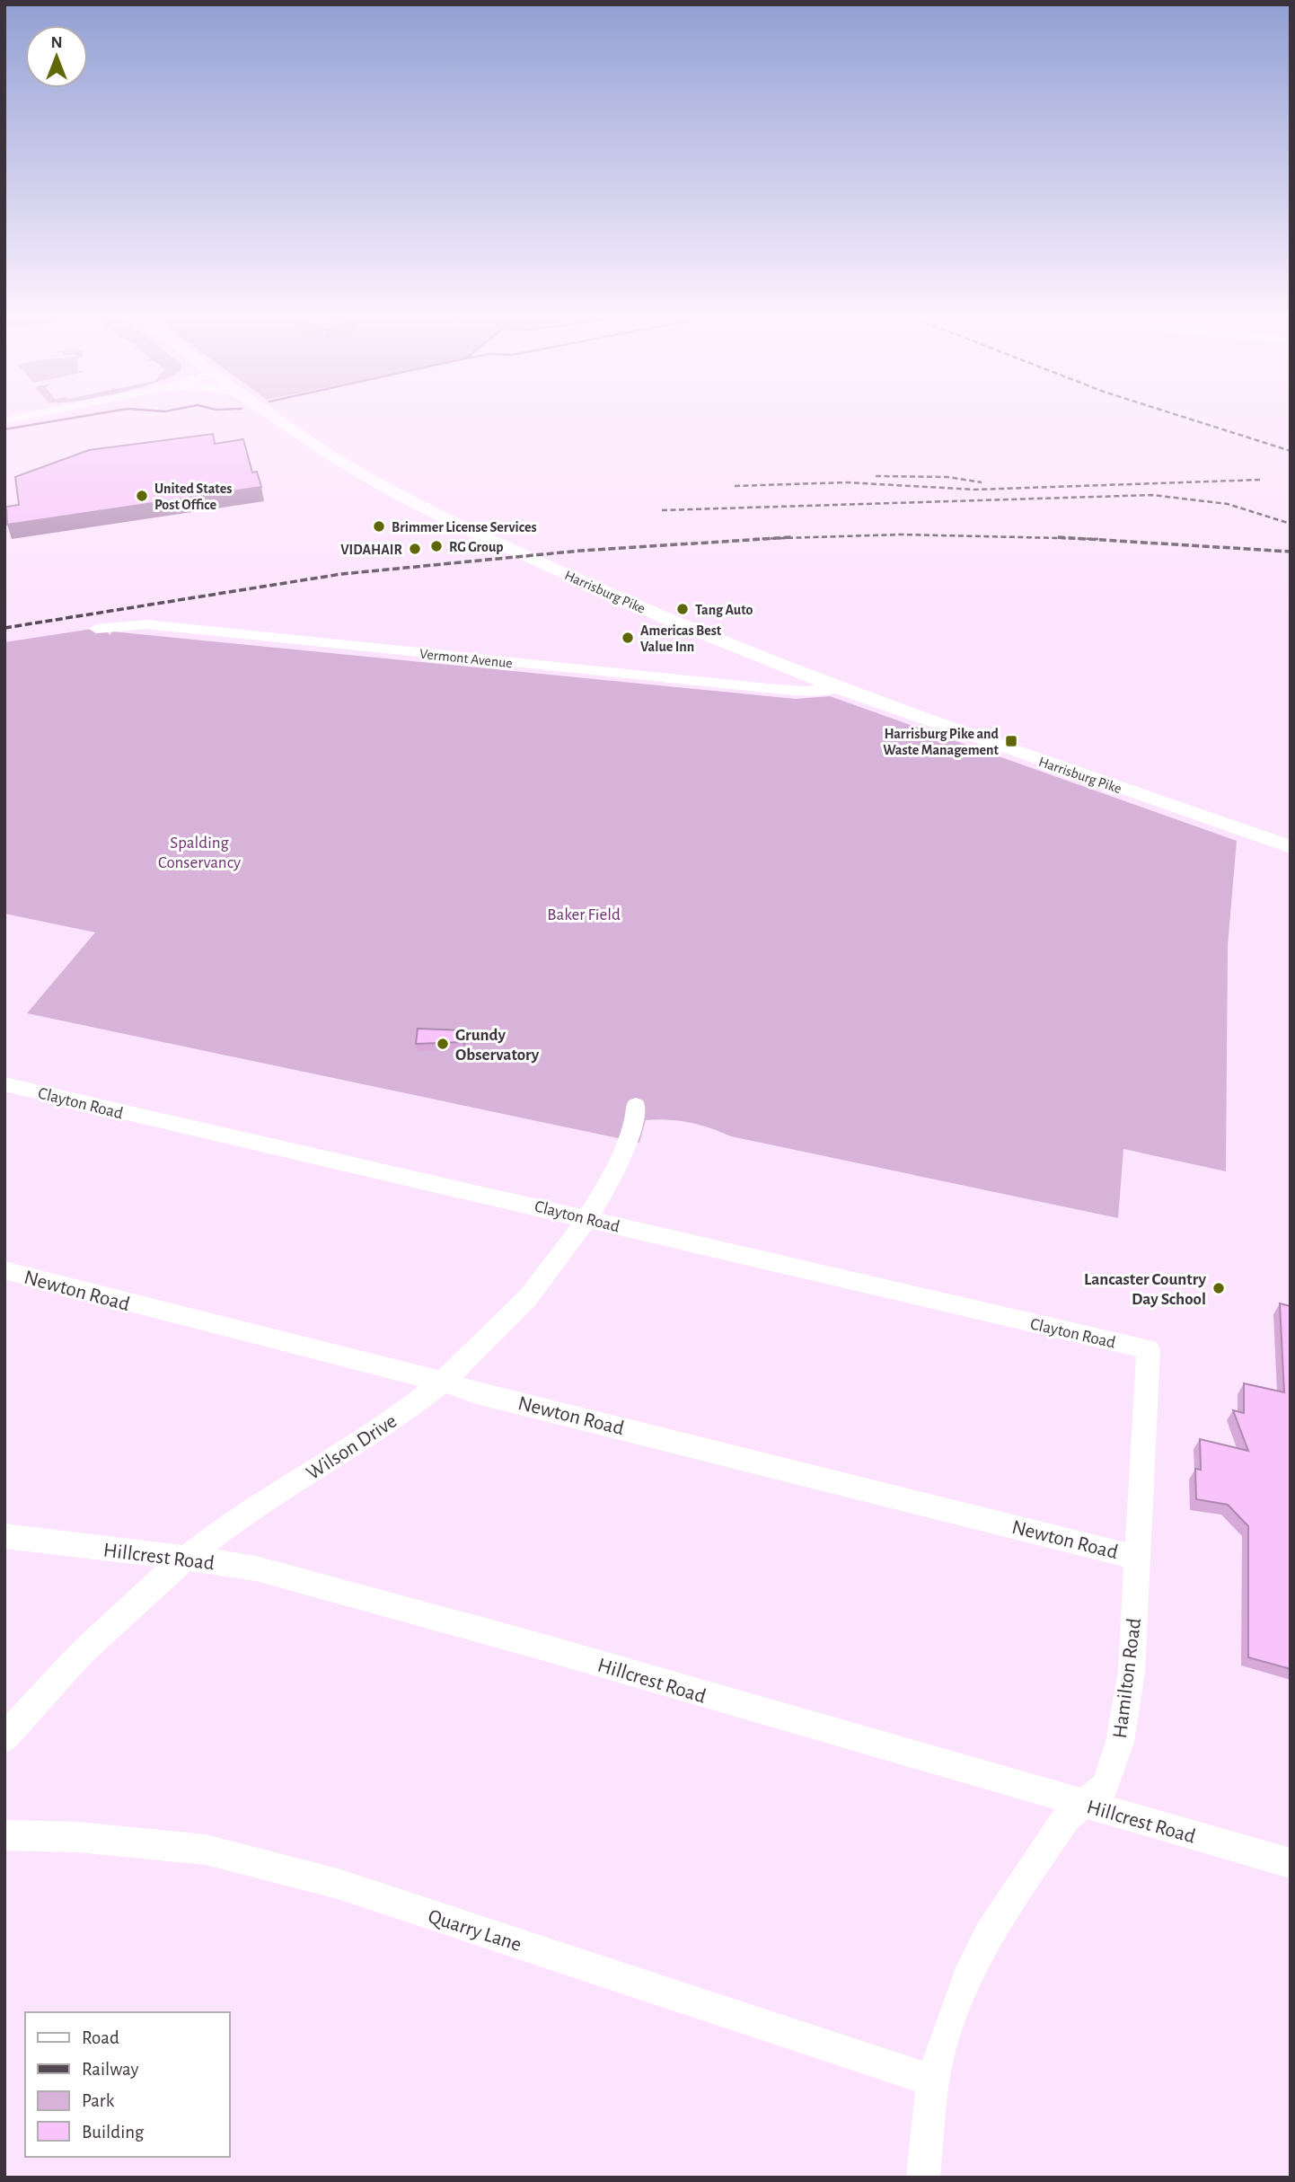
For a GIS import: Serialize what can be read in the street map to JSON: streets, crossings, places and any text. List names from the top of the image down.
{
  "streets": {
    "main road": ["Harrisburg Pike"],
    "street": [
      "Vermont Avenue",
      "Clayton Road",
      "Newton Road",
      "Wilson Drive",
      "Hillcrest Road",
      "Hamilton Road",
      "Quarry Lane"
    ]
  },
  "crossings": [
    ["Harrisburg Pike", "Vermont Avenue"],
    ["Clayton Road", "Wilson Drive"],
    ["Clayton Road", "Hamilton Road"],
    ["Newton Road", "Wilson Drive"],
    ["Newton Road", "Hamilton Road"],
    ["Wilson Drive", "Hillcrest Road"],
    ["Hillcrest Road", "Hamilton Road"],
    ["Hamilton Road", "Quarry Lane"]
  ],
  "parks": ["Spalding Conservancy", "Baker Field"],
  "places": {
    "other": [
      "United States Post Office",
      "Brimmer License Services",
      "RG Group",
      "VIDAHAIR",
      "Tang Auto",
      "Americas Best Value Inn",
      "Grundy Observatory",
      "Lancaster Country Day School"
    ],
    "transit": ["Harrisburg Pike and Waste Management"]
  },
  "legend": [
    "Road",
    "Railway",
    "Park",
    "Building"
  ],
  "north": "top"
}
